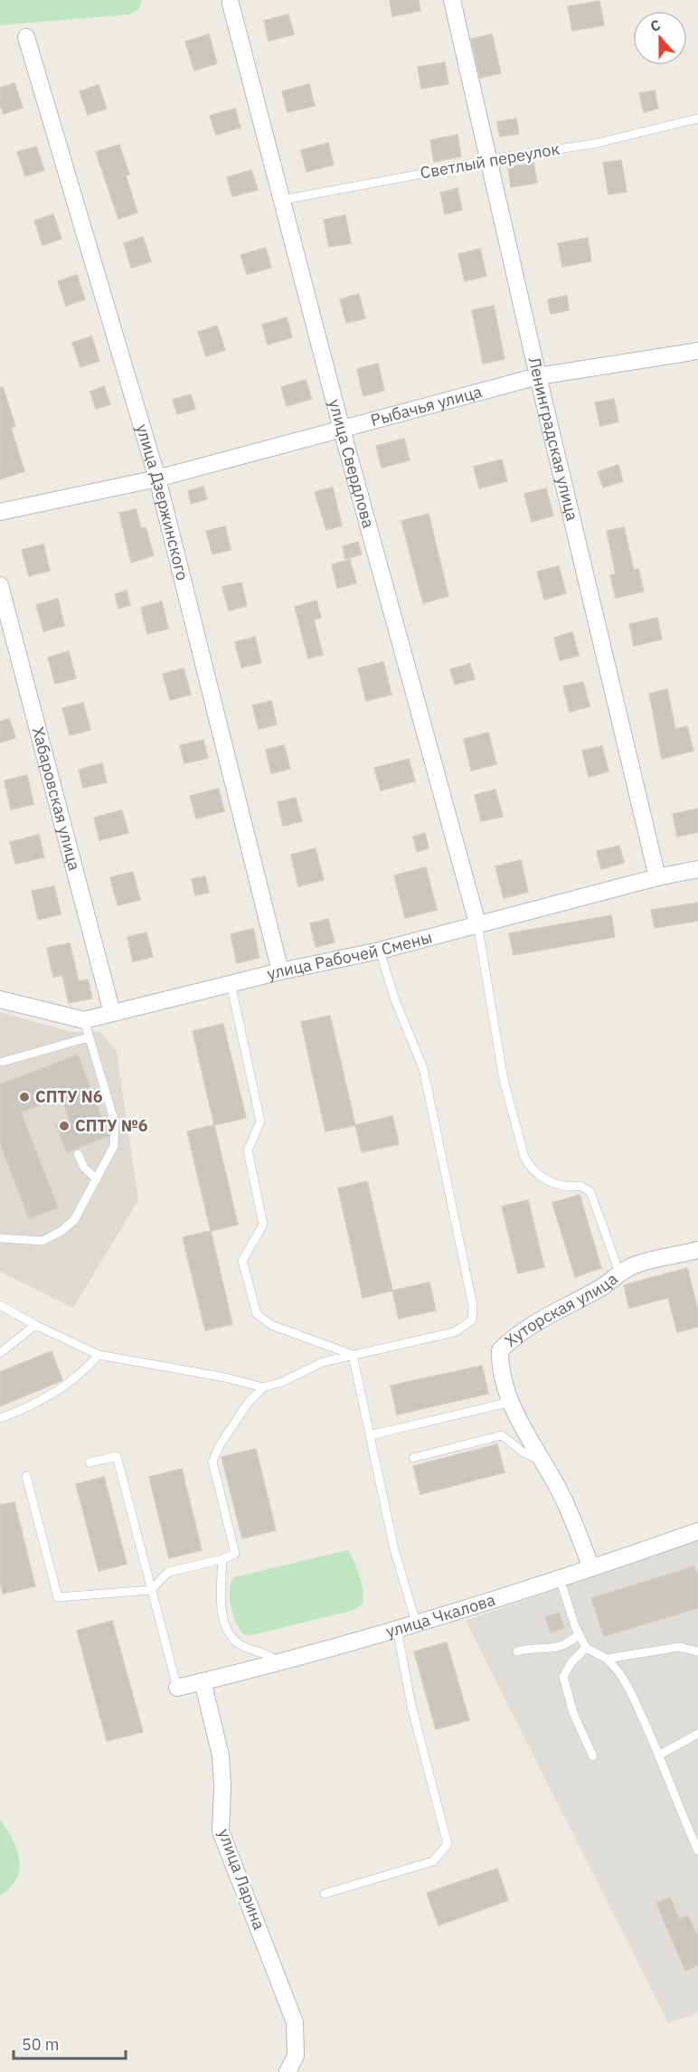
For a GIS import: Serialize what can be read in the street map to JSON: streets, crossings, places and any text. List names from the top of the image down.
{
  "streets": {
    "street": [
      "Рыбачья улица",
      "Ленинградская улица",
      "улица Свердлова",
      "улица Дзержинского",
      "Хабаровская улица",
      "улица Рабочей Смены",
      "Хуторская улица",
      "улица Чкалова",
      "улица Ларина"
    ],
    "lane": ["Светлый переулок"]
  },
  "crossings": [
    ["Светлый переулок", "Ленинградская улица"],
    ["Светлый переулок", "улица Свердлова"],
    ["Рыбачья улица", "Ленинградская улица"],
    ["Рыбачья улица", "улица Свердлова"],
    ["Рыбачья улица", "улица Дзержинского"],
    ["Ленинградская улица", "улица Рабочей Смены"],
    ["улица Свердлова", "улица Рабочей Смены"],
    ["улица Дзержинского", "улица Рабочей Смены"],
    ["Хабаровская улица", "улица Рабочей Смены"],
    ["Хуторская улица", "улица Чкалова"],
    ["улица Чкалова", "улица Ларина"]
  ],
  "places": ["СПТУ N6", "СПТУ №6"],
  "scale_bar": "50 m",
  "north": "top"
}
